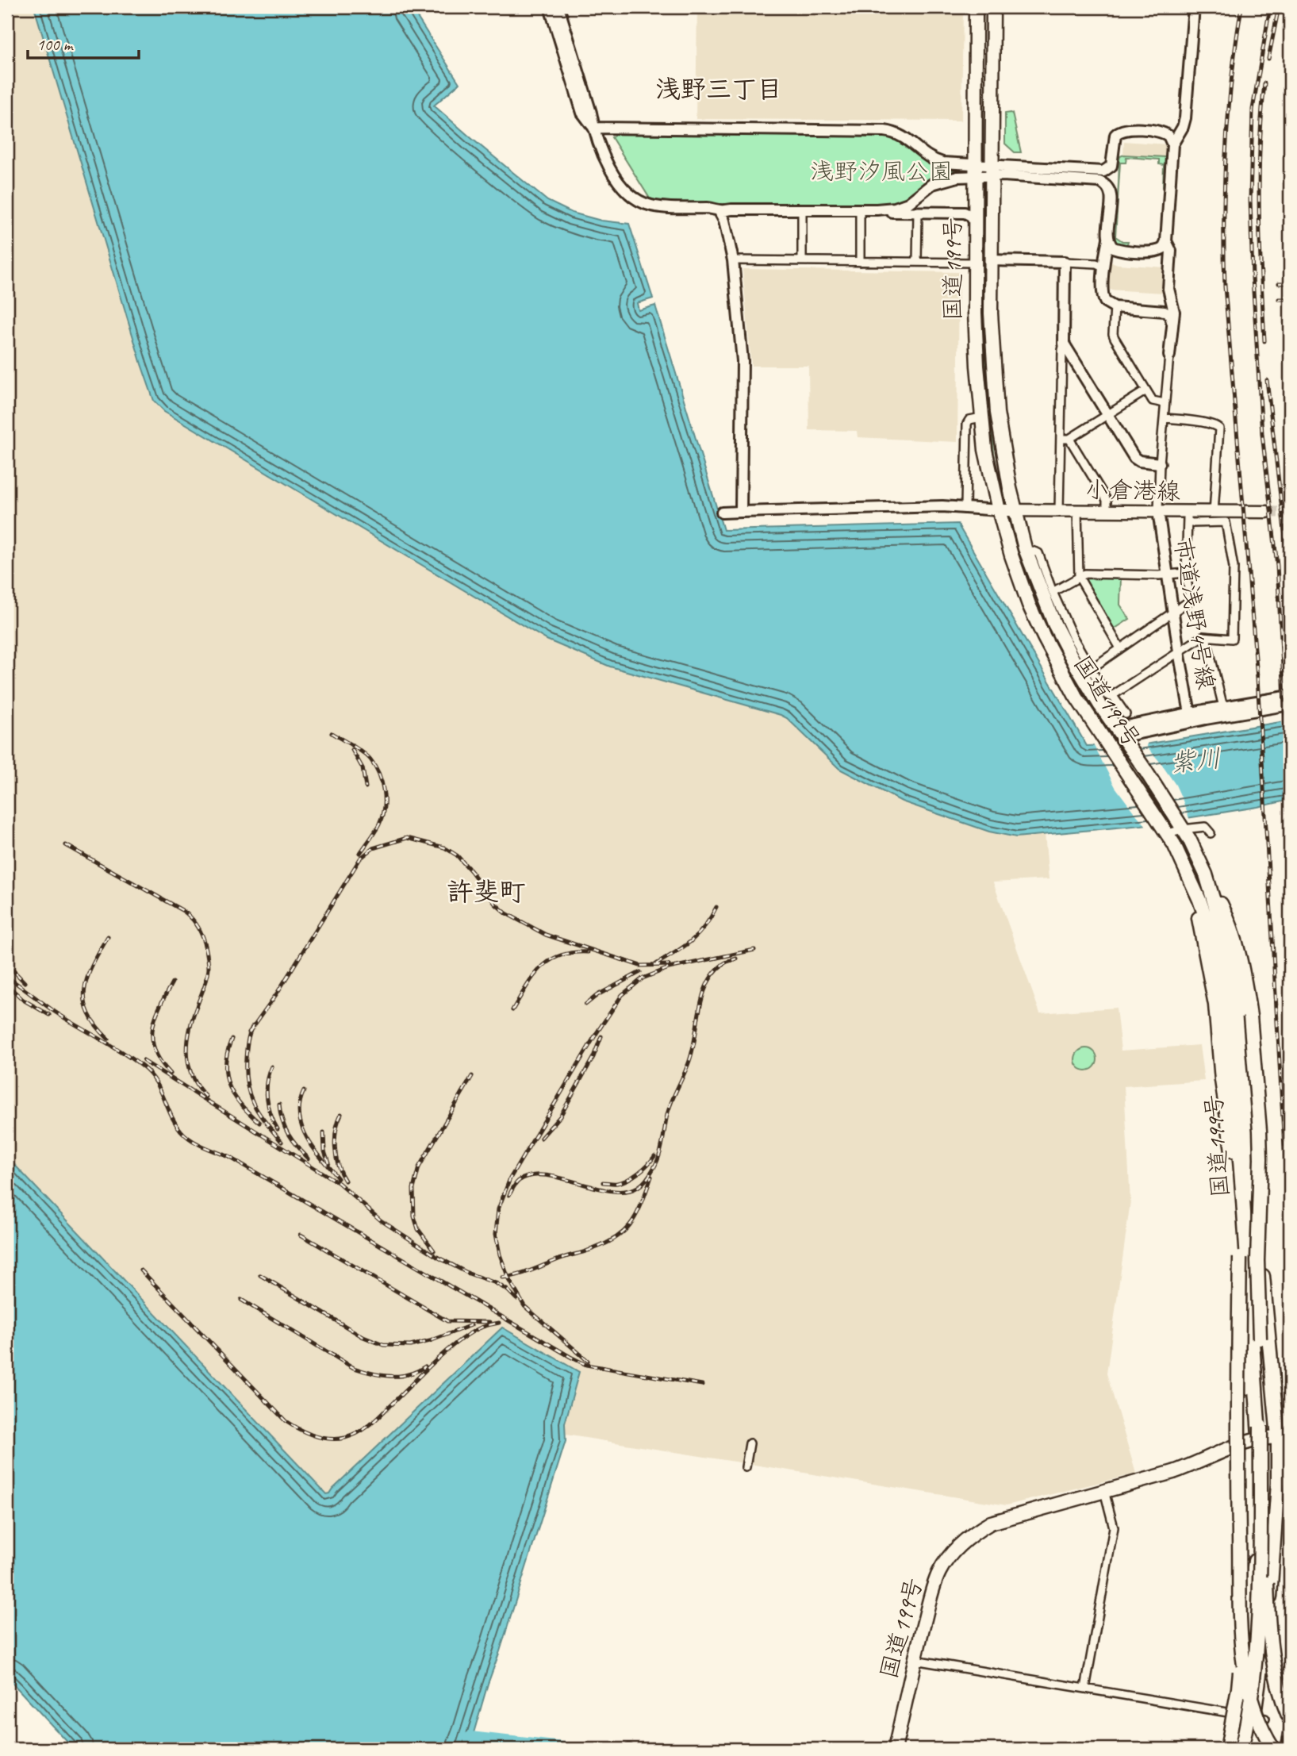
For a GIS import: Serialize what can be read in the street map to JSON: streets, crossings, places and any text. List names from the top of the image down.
{
  "streets": {
    "highway": ["国道199号"],
    "main road": ["小倉港線"],
    "street": ["市道浅野4号線"]
  },
  "crossings": [
    ["国道199号", "小倉港線"],
    ["小倉港線", "市道浅野4号線"]
  ],
  "districts": ["浅野三丁目", "許斐町"],
  "water": ["紫川"],
  "parks": ["浅野汐風公園"],
  "scale_bar": "100 m"
}
